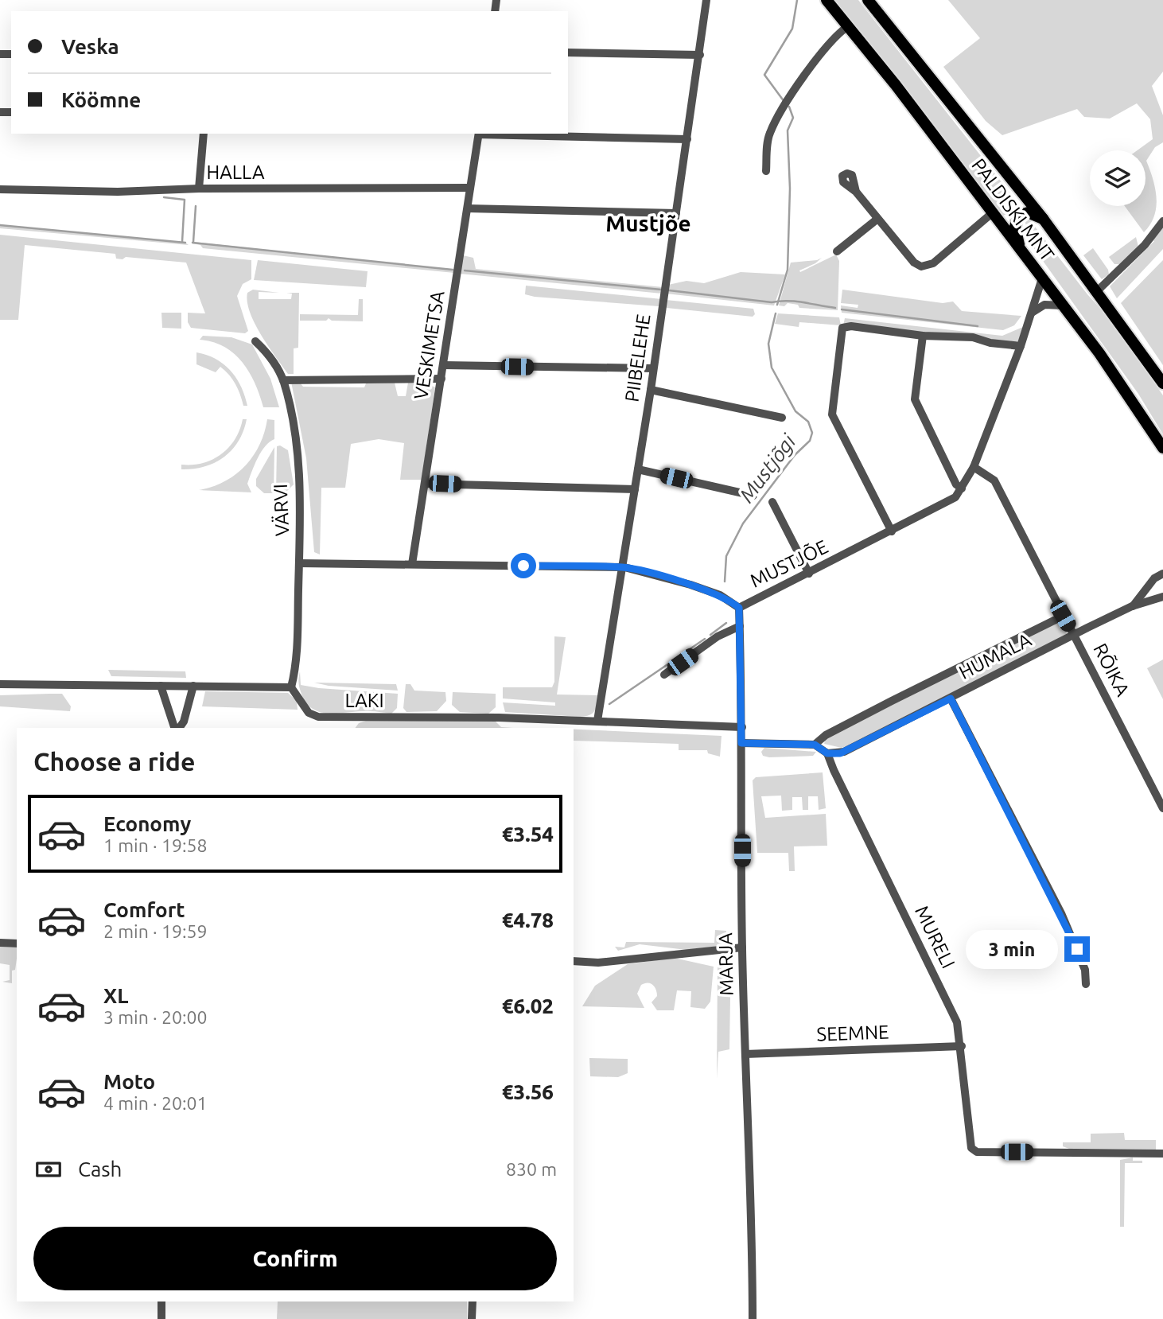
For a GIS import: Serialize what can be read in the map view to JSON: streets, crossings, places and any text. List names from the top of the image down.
{
  "streets": {
    "main road": ["PALDISKI MNT"],
    "street": [
      "HALLA",
      "VESKIMETSA",
      "PIIBELEHE",
      "VÄRVI",
      "MUSTJÕE",
      "HUMALA",
      "RÕIKA",
      "LAKI",
      "MURELI",
      "MARJA",
      "SEEMNE"
    ]
  },
  "crossings": [
    ["HALLA", "VESKIMETSA"],
    ["PALDISKI MNT", "MUSTJÕE"],
    ["VESKIMETSA", "MUSTJÕE"],
    ["PIIBELEHE", "MUSTJÕE"],
    ["PIIBELEHE", "LAKI"],
    ["VÄRVI", "MUSTJÕE"],
    ["VÄRVI", "LAKI"],
    ["MUSTJÕE", "RÕIKA"],
    ["MUSTJÕE", "MARJA"],
    ["HUMALA", "RÕIKA"],
    ["HUMALA", "MURELI"],
    ["LAKI", "MARJA"],
    ["MURELI", "SEEMNE"],
    ["MARJA", "SEEMNE"]
  ],
  "districts": ["Mustjõe"],
  "water": ["Mustjõgi"],
  "page": {
    "banner": ["Veska", "Köömne"],
    "heading": "Choose a ride",
    "list": [
      {
        "name": "Economy",
        "note": "1 min · 19:58",
        "value": "€3.54"
      },
      {
        "name": "Comfort",
        "note": "2 min · 19:59",
        "value": "€4.78"
      },
      {
        "name": "XL",
        "note": "3 min · 20:00",
        "value": "€6.02"
      },
      {
        "name": "Moto",
        "note": "4 min · 20:01",
        "value": "€3.56"
      }
    ],
    "bubble": "3 min",
    "pay": ["Cash", "830 m"],
    "buttons": "Confirm"
  }
}
